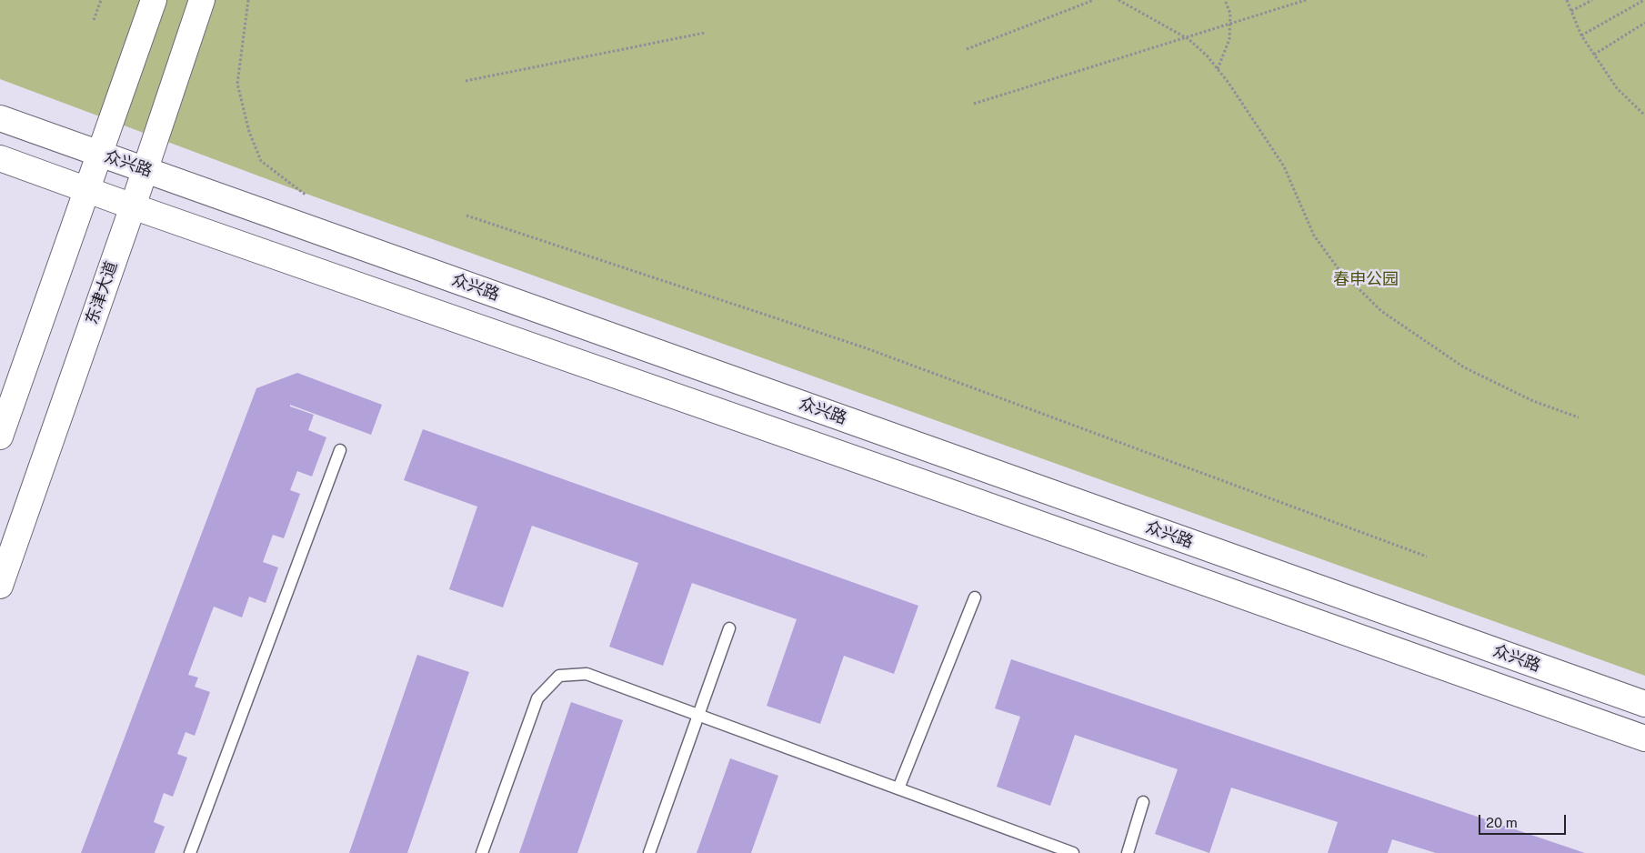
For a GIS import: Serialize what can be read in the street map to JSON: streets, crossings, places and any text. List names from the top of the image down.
{
  "streets": {
    "street": ["众兴路", "东津大道"]
  },
  "crossings": [
    ["众兴路", "东津大道"]
  ],
  "parks": ["春申公园"],
  "scale_bar": "20 m"
}
